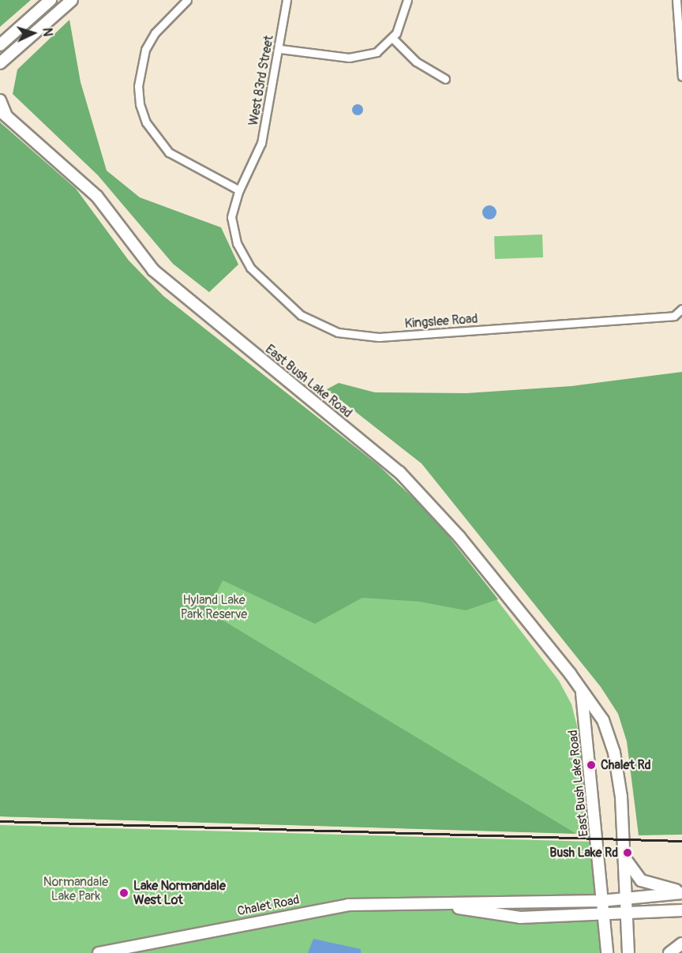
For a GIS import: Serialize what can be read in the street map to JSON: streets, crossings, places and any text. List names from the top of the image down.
{
  "streets": {
    "street": [
      "West 83rd Street",
      "Kingslee Road",
      "East Bush Lake Road",
      "Chalet Road"
    ]
  },
  "crossings": [
    ["West 83rd Street", "Kingslee Road"],
    ["East Bush Lake Road", "Chalet Road"]
  ],
  "parks": ["Hyland Lake Park Reserve", "Normandale Lake Park"],
  "places": ["Chalet Rd", "Bush Lake Rd", "Lake Normandale West Lot"],
  "north": "right"
}
